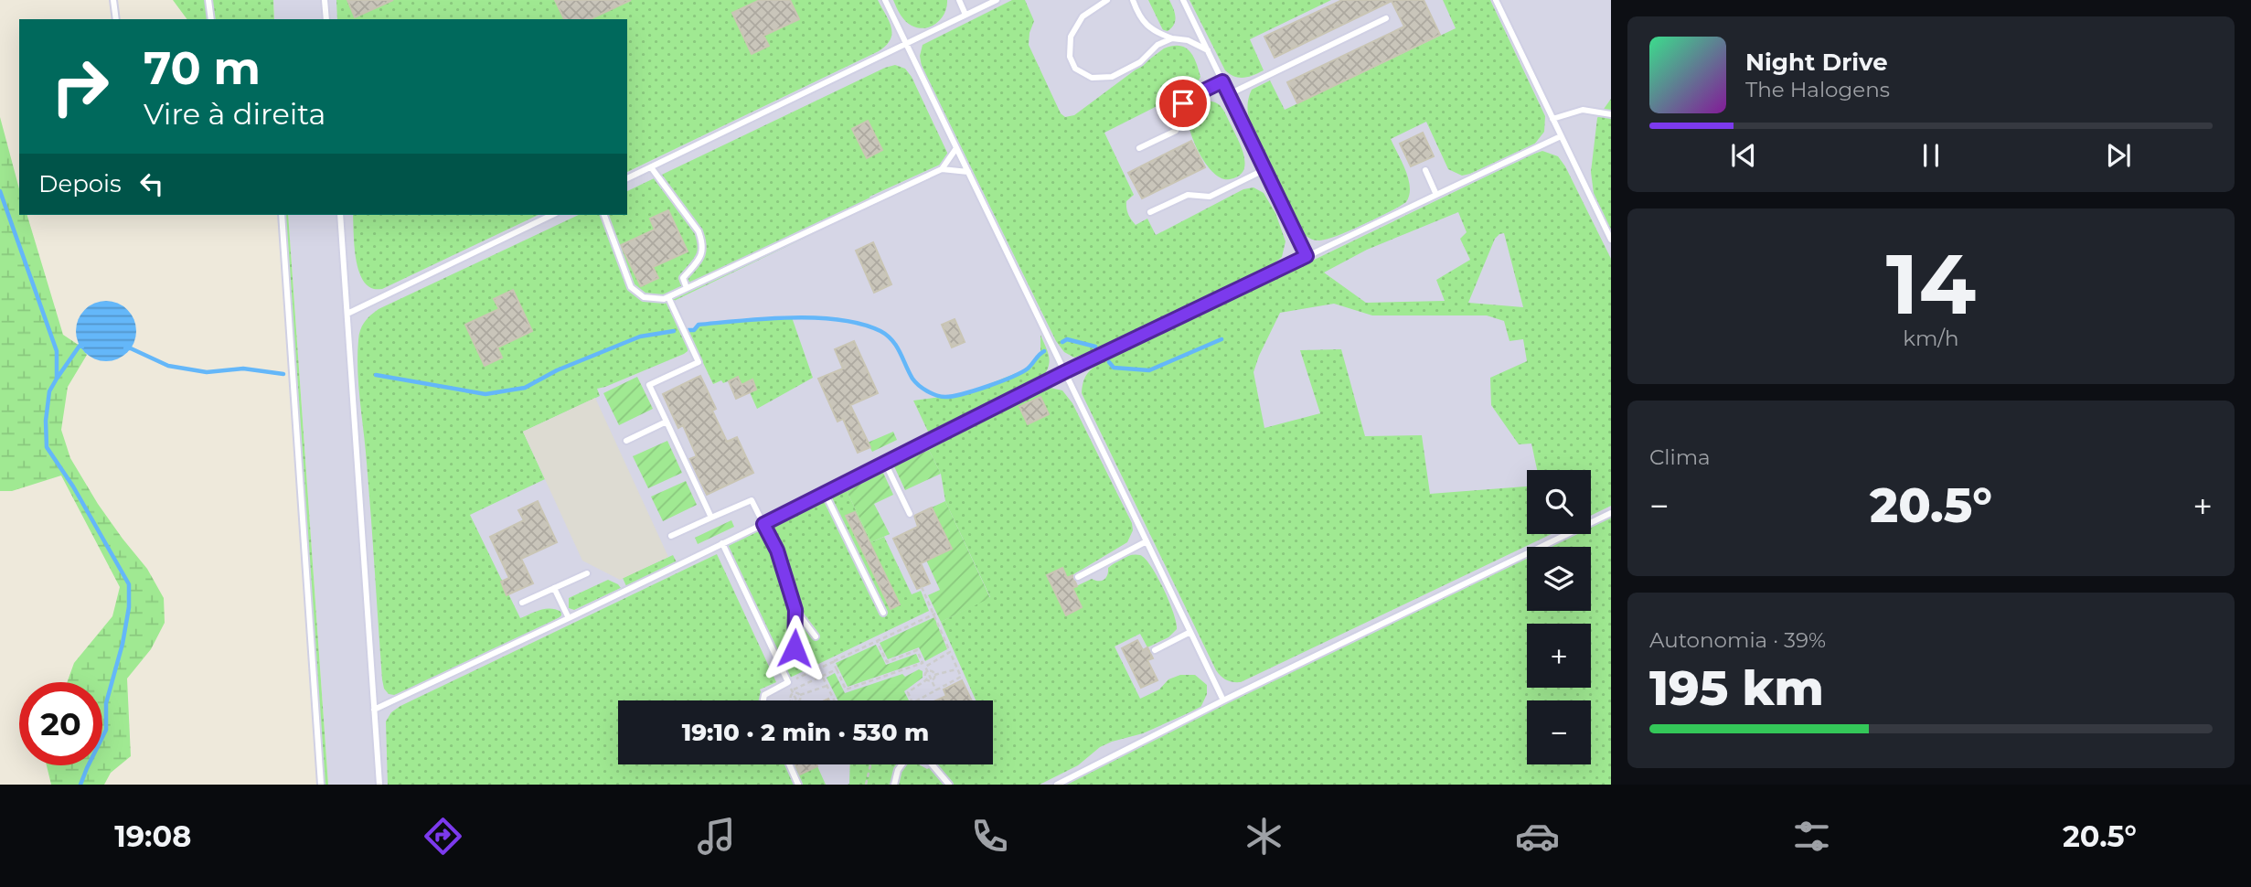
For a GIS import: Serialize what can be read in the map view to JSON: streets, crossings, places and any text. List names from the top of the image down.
{
  "page": {
    "turn": ["70 m", "Vire à direita"],
    "song": ["Night Drive", "The Halogens"],
    "then": "Depois",
    "tile": [
      ["14", "km/h"],
      "Clima",
      ["Autonomia · 39%", "195 km"]
    ],
    "map_buttons": ["+", "−"],
    "heat": ["−", "20.5°", "+"],
    "limit": "20",
    "trip": "19:10 · 2 min · 530 m",
    "tabs": ["19:08", "20.5°"]
  }
}
